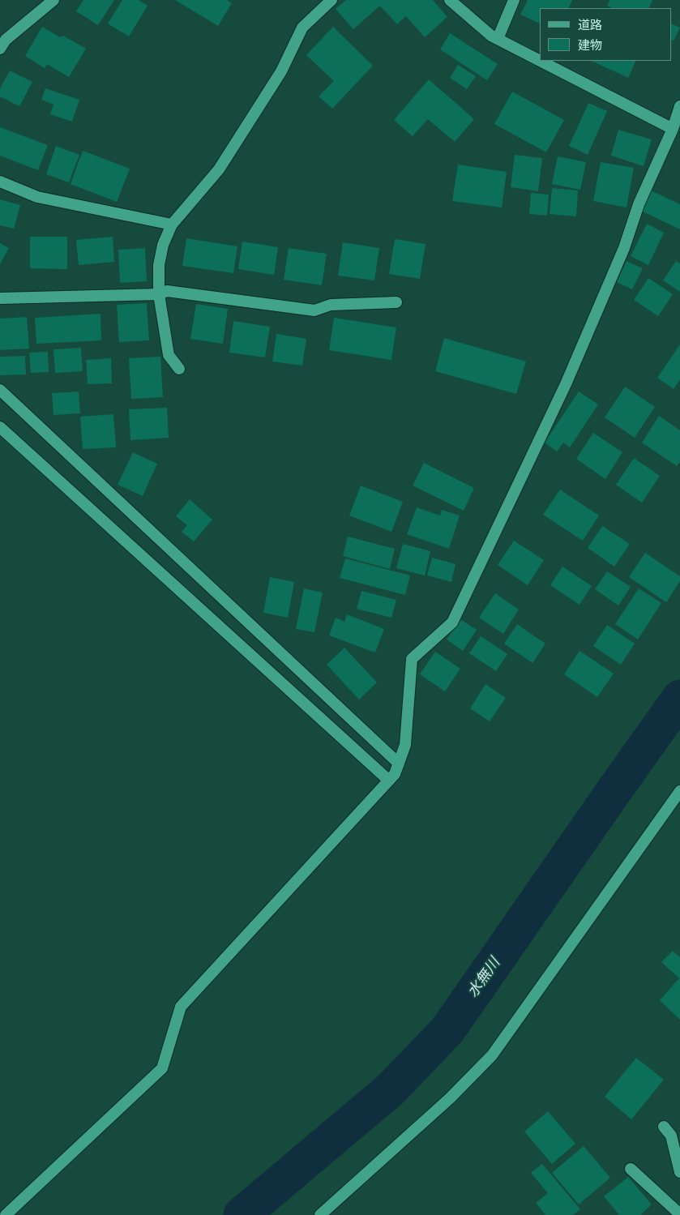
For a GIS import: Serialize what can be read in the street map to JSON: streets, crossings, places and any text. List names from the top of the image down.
{
  "water": ["水無川"],
  "legend": ["道路", "建物"]
}
